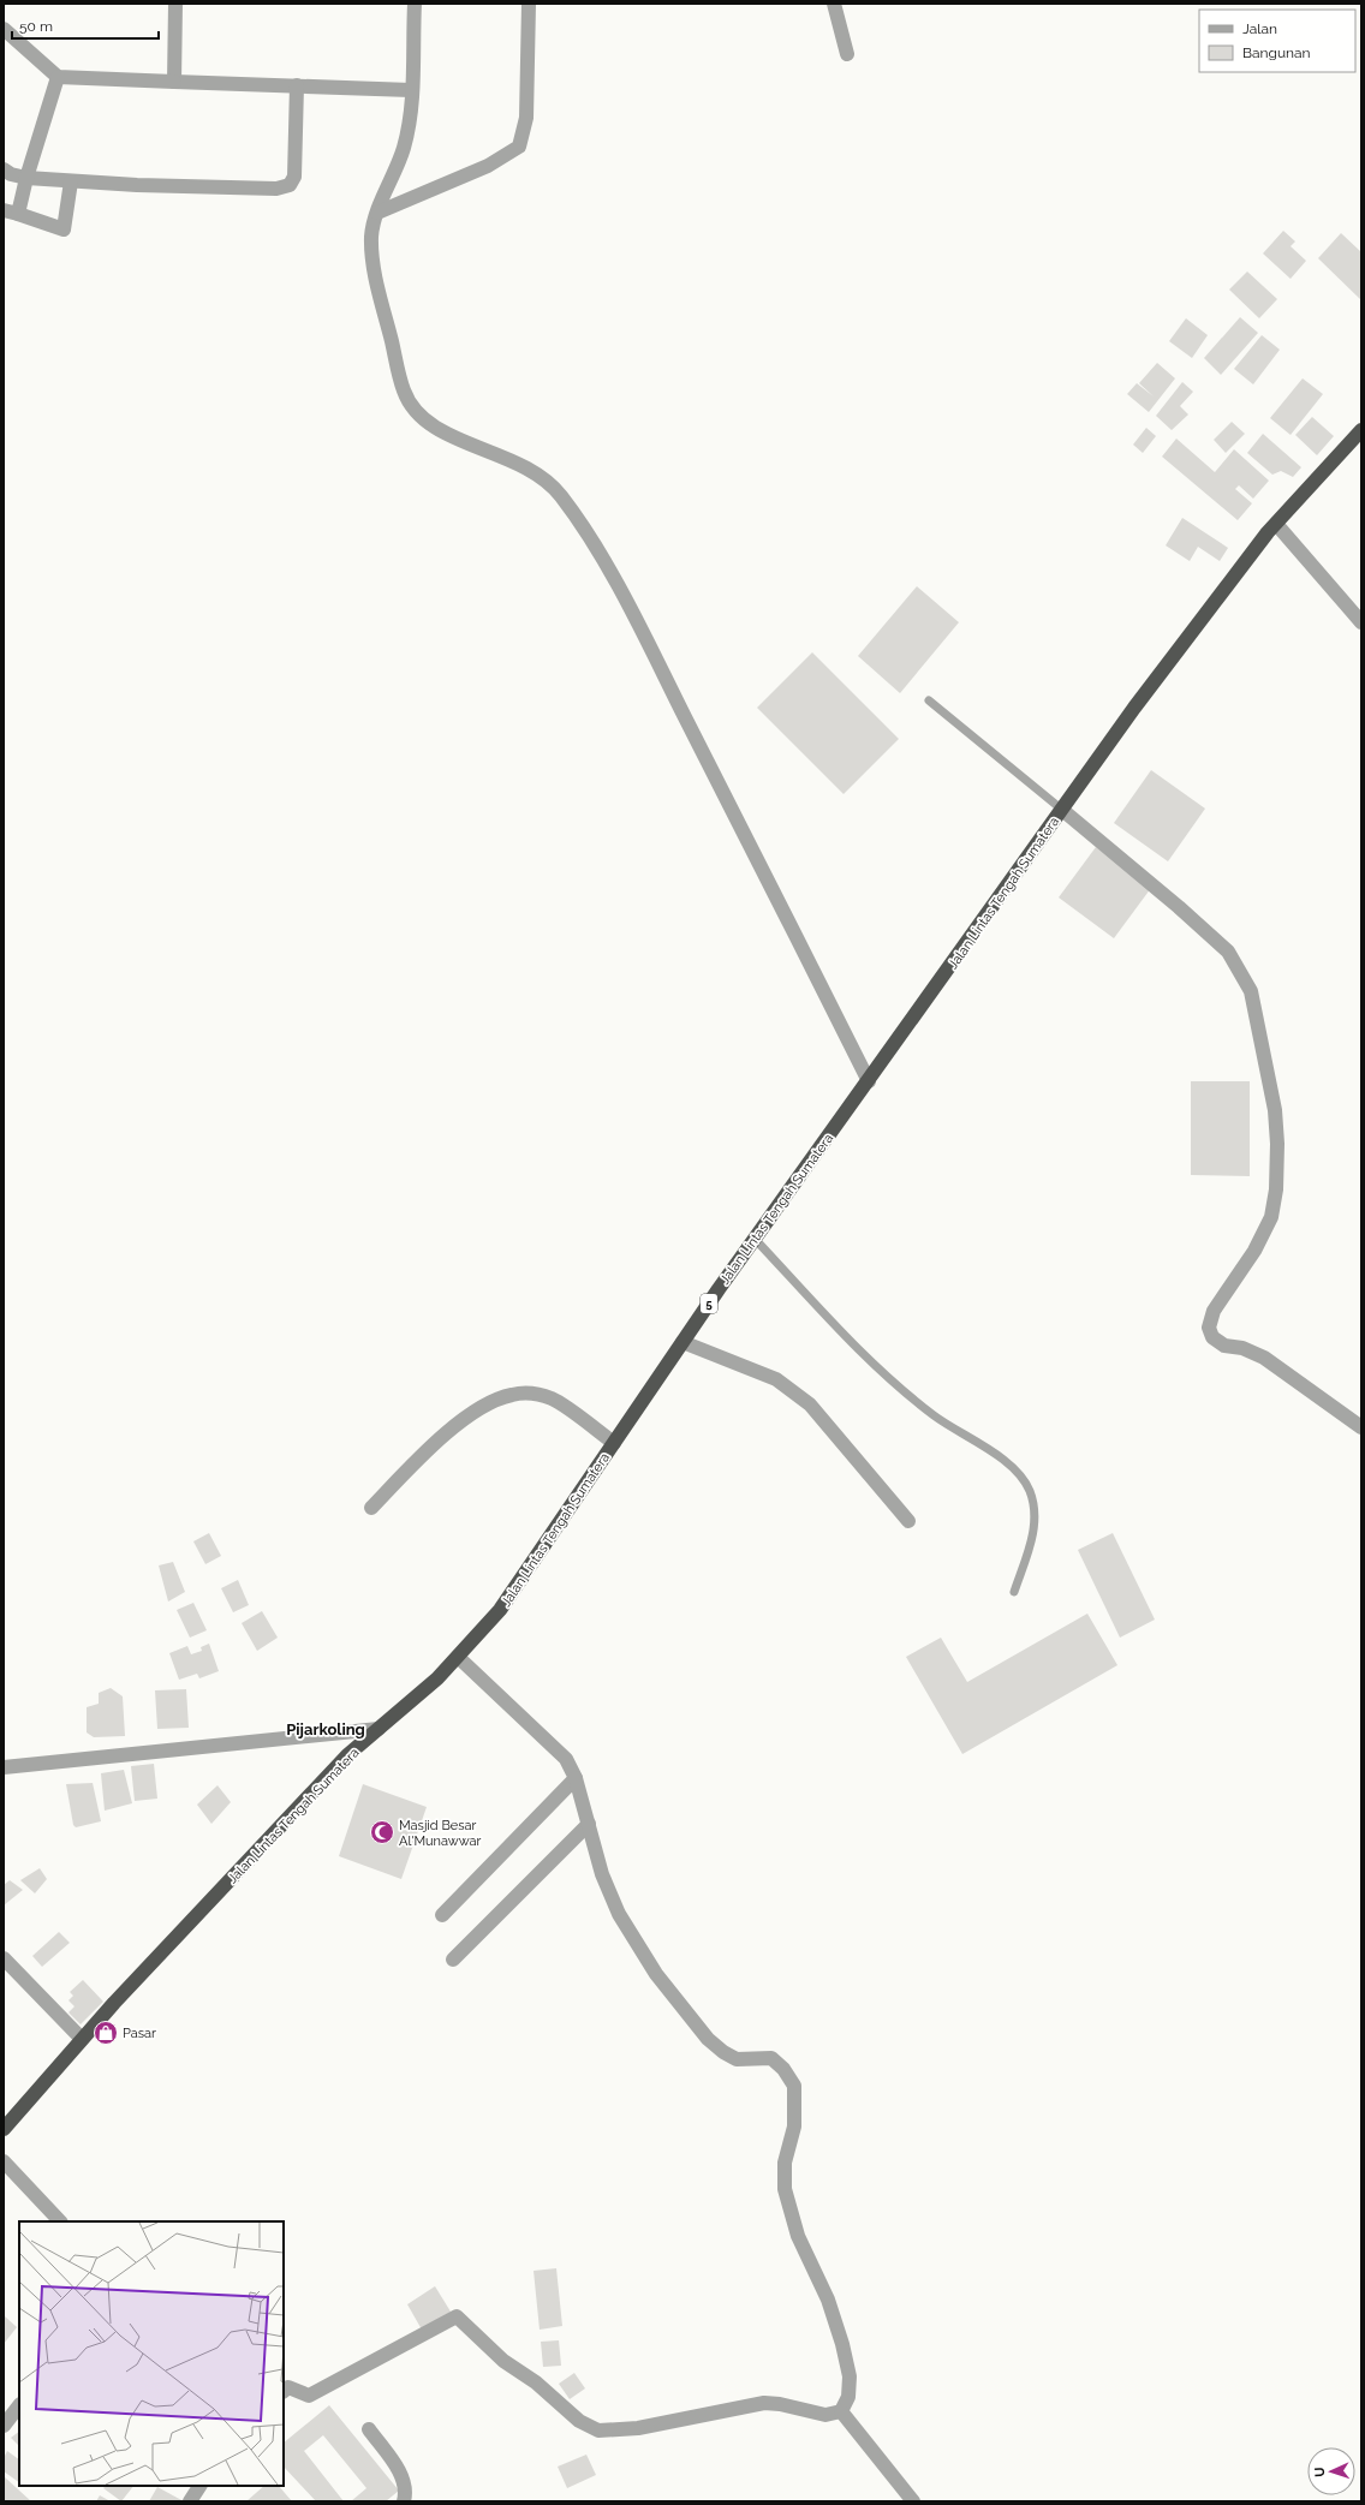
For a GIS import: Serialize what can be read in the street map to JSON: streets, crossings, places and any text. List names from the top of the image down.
{
  "streets": {
    "highway": ["Jalan Lintas Tengah Sumatera", "5"]
  },
  "districts": ["Pijarkoling"],
  "places": {
    "mosque": ["Masjid Besar Al'Munawwar"],
    "shop": ["Pasar"]
  },
  "legend": ["Jalan", "Bangunan"],
  "scale_bar": "50 m",
  "north": "left"
}
